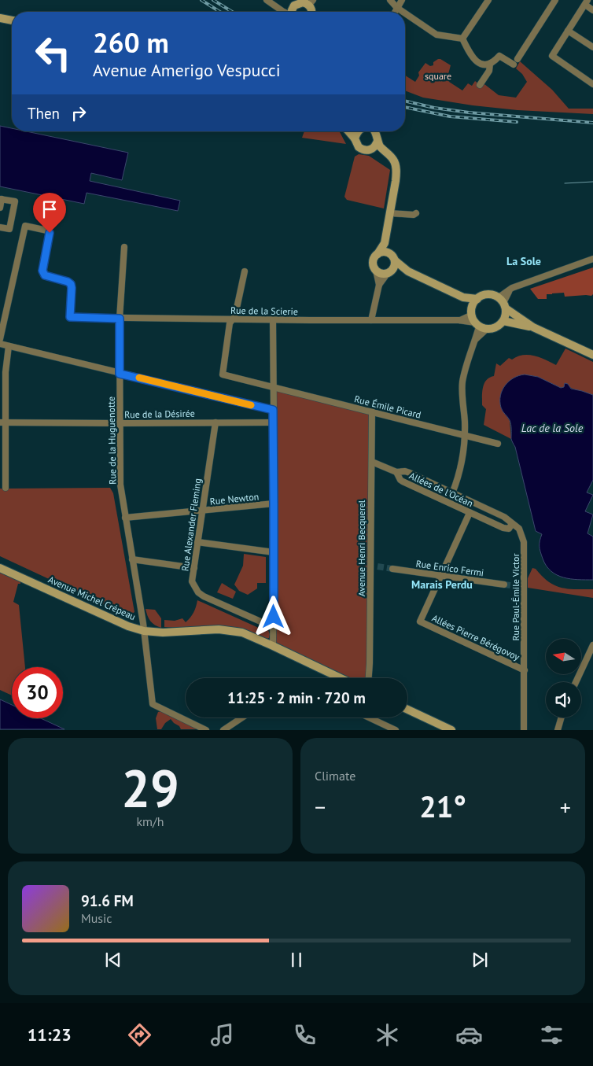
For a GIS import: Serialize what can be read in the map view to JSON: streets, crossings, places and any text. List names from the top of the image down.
{
  "streets": {
    "street": [
      "Rue de la Scierie",
      "Rue Émile Picard",
      "Rue de la Désirée",
      "Rue de la Huguenotte",
      "Allées de l'Océan",
      "Rue Newton",
      "Rue Alexander Fleming",
      "Avenue Henri Becquerel",
      "Rue Enrico Fermi",
      "Rue Paul-Émile Victor",
      "Avenue Michel Crépeau",
      "Allées Pierre Bérégovoy"
    ]
  },
  "crossings": [
    ["Rue de la Scierie", "Rue Émile Picard"],
    ["Rue de la Scierie", "Rue de la Huguenotte"],
    ["Rue Émile Picard", "Avenue Henri Becquerel"],
    ["Rue de la Désirée", "Rue de la Huguenotte"],
    ["Rue de la Désirée", "Rue Alexander Fleming"],
    ["Rue de la Huguenotte", "Rue Newton"],
    ["Rue de la Huguenotte", "Avenue Michel Crépeau"],
    ["Allées de l'Océan", "Rue Paul-Émile Victor"],
    ["Allées de l'Océan", "Allées Pierre Bérégovoy"],
    ["Rue Newton", "Rue Alexander Fleming"],
    ["Rue Enrico Fermi", "Allées Pierre Bérégovoy"],
    ["Rue Paul-Émile Victor", "Allées Pierre Bérégovoy"]
  ],
  "districts": ["La Sole", "Marais Perdu"],
  "water": ["Lac de la Sole"],
  "parks": ["square"],
  "north": "left",
  "page": {
    "turn": ["260 m", "Avenue Amerigo Vespucci"],
    "then": "Then",
    "limit": "30",
    "trip": "11:25 · 2 min · 720 m",
    "tile": [
      ["29", "km/h"],
      "Climate"
    ],
    "heat": ["−", "21°", "+"],
    "song": ["91.6 FM", "Music"],
    "tabs": "11:23"
  }
}
